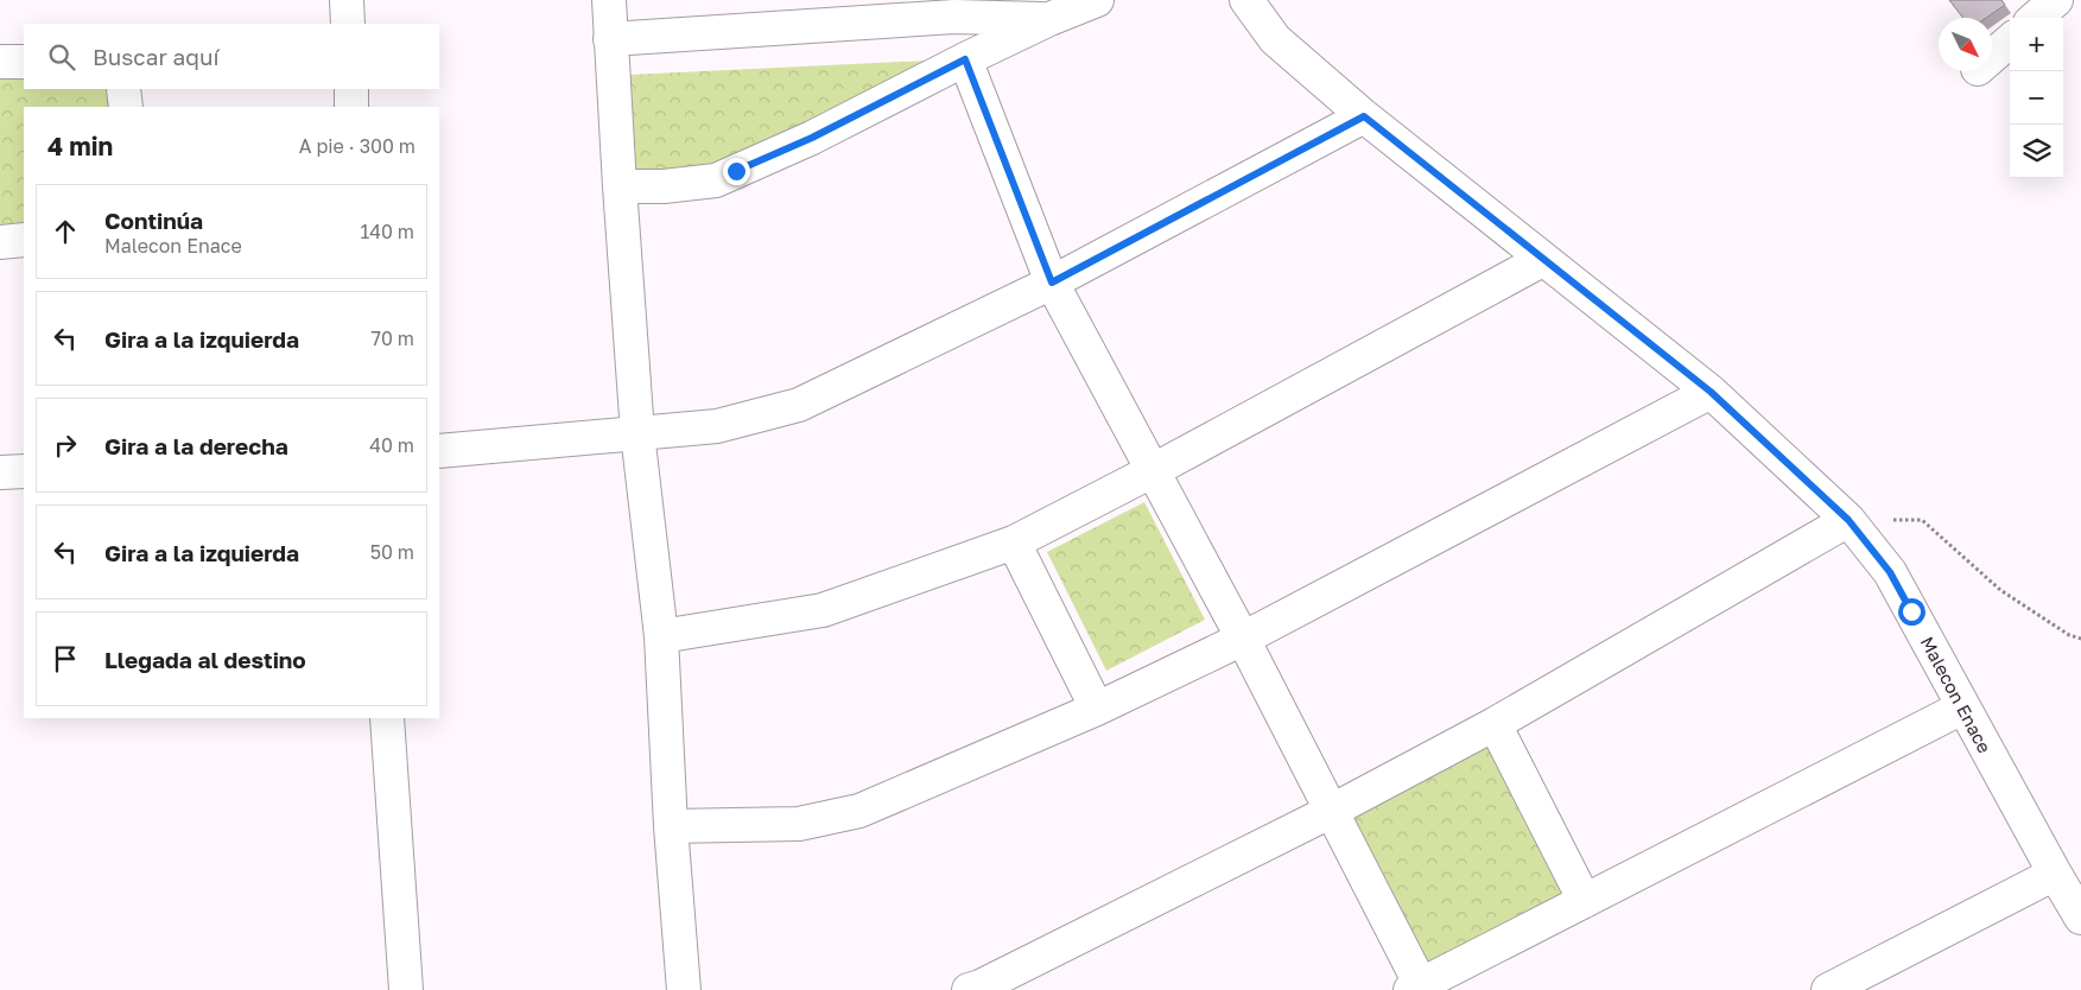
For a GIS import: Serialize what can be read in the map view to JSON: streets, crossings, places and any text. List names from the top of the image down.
{
  "streets": {
    "street": ["Malecon Enace"]
  },
  "north": "bottom right",
  "page": {
    "map_buttons": ["+", "−"],
    "search": "Buscar aquí",
    "heading": ["4 min", "A pie · 300 m"],
    "list": [
      ["Continúa", "Malecon Enace", "140 m"],
      ["Gira a la izquierda", "70 m"],
      ["Gira a la derecha", "40 m"],
      ["Gira a la izquierda", "50 m"],
      "Llegada al destino"
    ]
  }
}
